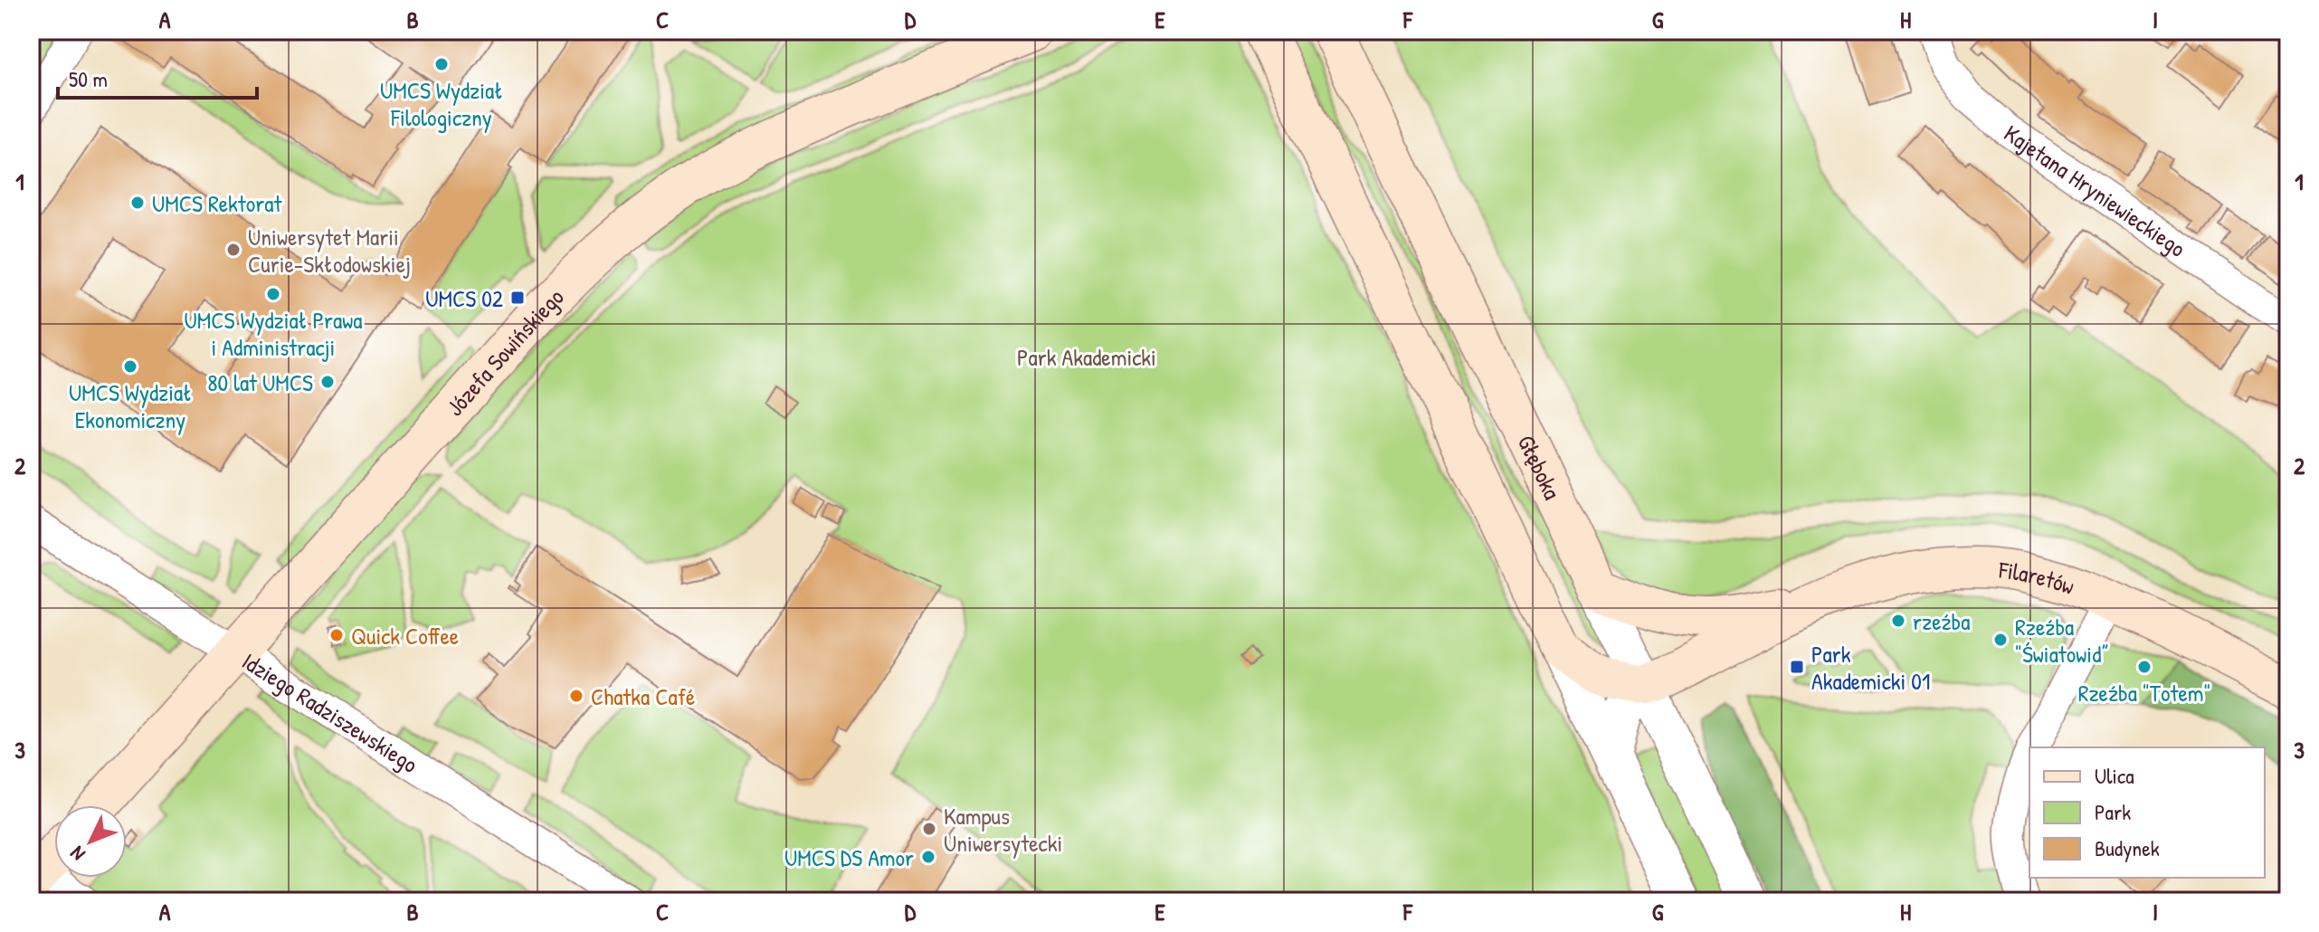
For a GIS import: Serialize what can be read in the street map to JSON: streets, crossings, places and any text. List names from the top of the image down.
{
  "streets": {
    "main road": ["Józefa Sowińskiego", "Głęboka", "Filaretów"],
    "street": ["Kajetana Hryniewieckiego", "Idziego Radziszewskiego"]
  },
  "crossings": [
    ["Józefa Sowińskiego", "Idziego Radziszewskiego"],
    ["Głęboka", "Filaretów"]
  ],
  "parks": ["Park Akademicki"],
  "places": {
    "other": [
      "UMCS Wydział Filologiczny",
      "UMCS Rektorat",
      "Uniwersytet Marii Curie-Skłodowskiej",
      "UMCS Wydział Prawa i Administracji",
      "UMCS Wydział Ekonomiczny",
      "80 lat UMCS",
      "rzeźba",
      "Quick Coffee",
      "Rzeźba \"Światowid”",
      "Rzeźba \"Totem\"",
      "Chatka Café",
      "Kampus Uniwersytecki",
      "UMCS DS Amor"
    ],
    "transit": ["UMCS 02", "Park Akademicki 01"]
  },
  "legend": ["Ulica", "Park", "Budynek"],
  "scale_bar": "50 m",
  "north": "bottom left",
  "grid": {
    "columns": [
      "A",
      "B",
      "C",
      "D",
      "E",
      "F",
      "G",
      "H",
      "I"
    ],
    "rows": ["1", "2", "3"]
  }
}
